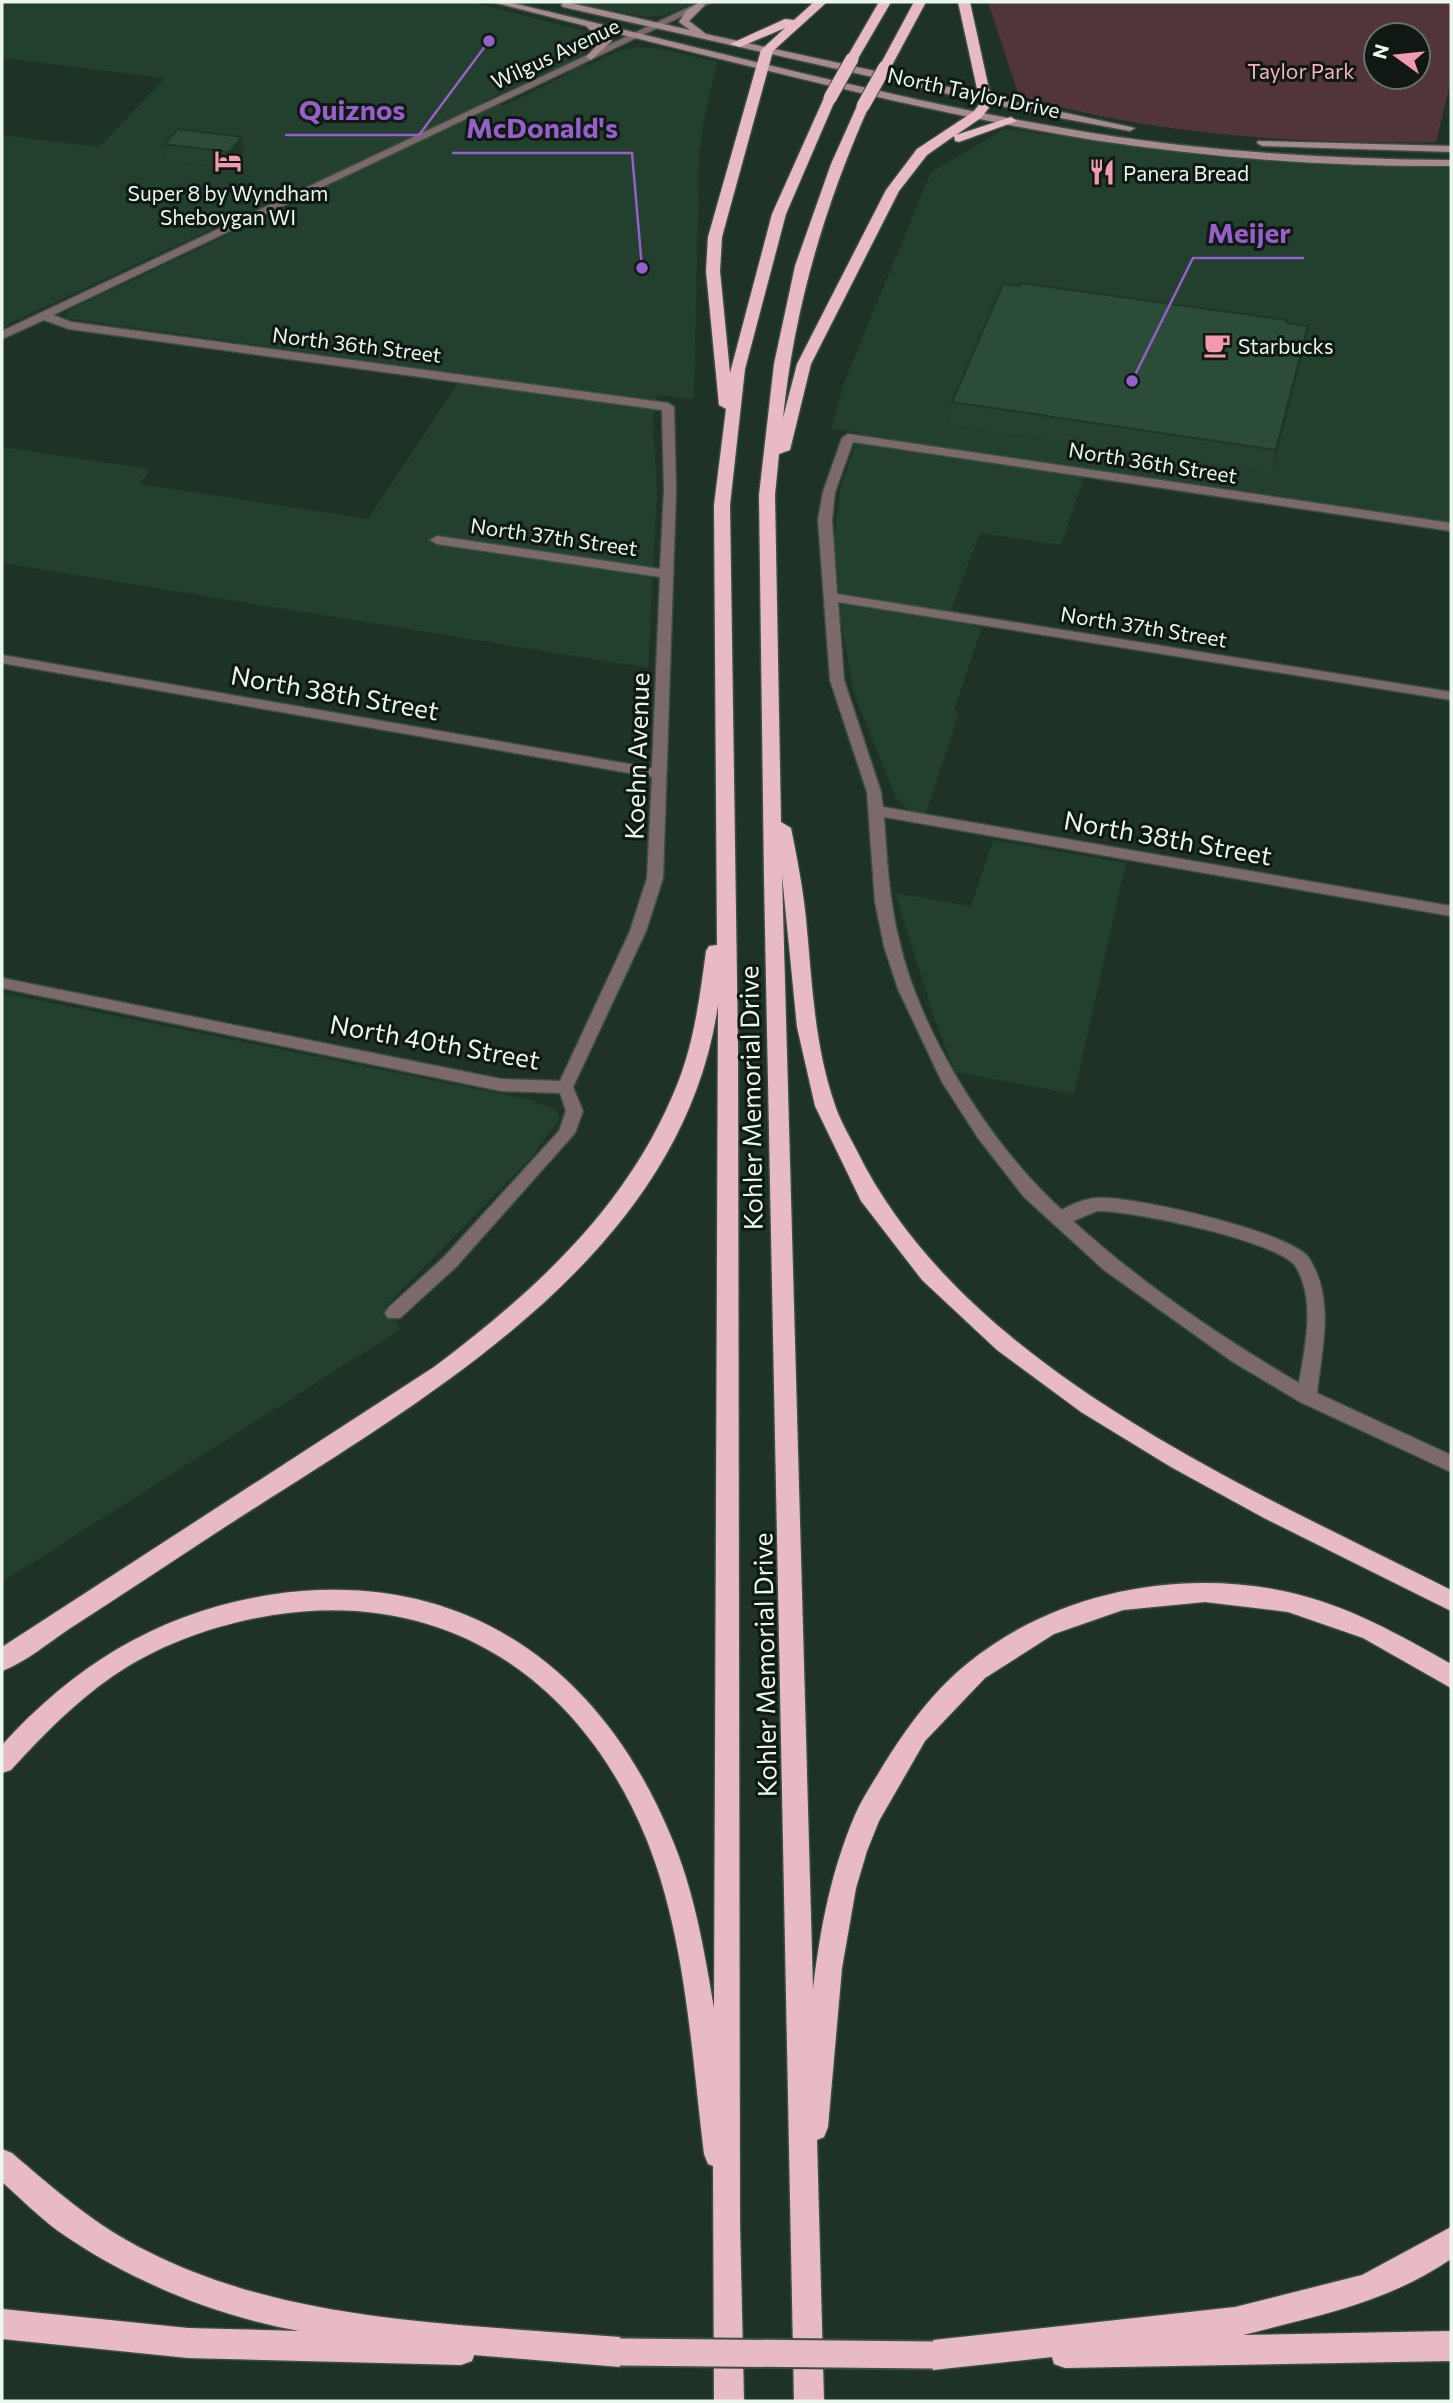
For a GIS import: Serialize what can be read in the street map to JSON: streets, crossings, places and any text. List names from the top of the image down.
{
  "streets": {
    "highway": ["Kohler Memorial Drive"],
    "main road": ["North Taylor Drive"],
    "street": [
      "Wilgus Avenue",
      "North 36th Street",
      "North 37th Street",
      "North 38th Street",
      "Koehn Avenue",
      "North 40th Street"
    ]
  },
  "crossings": [
    ["Wilgus Avenue", "North Taylor Drive"],
    ["Wilgus Avenue", "North 36th Street"],
    ["North 36th Street", "North 37th Street"],
    ["North 36th Street", "Koehn Avenue"],
    ["North 37th Street", "Koehn Avenue"],
    ["North 38th Street", "Koehn Avenue"],
    ["Koehn Avenue", "North 40th Street"]
  ],
  "parks": ["Taylor Park"],
  "places": {
    "other": ["Quiznos", "McDonald's", "Meijer"],
    "hotel": ["Super 8 by Wyndham Sheboygan WI"],
    "restaurant": ["Panera Bread"],
    "cafe": ["Starbucks"]
  },
  "north": "left"
}
